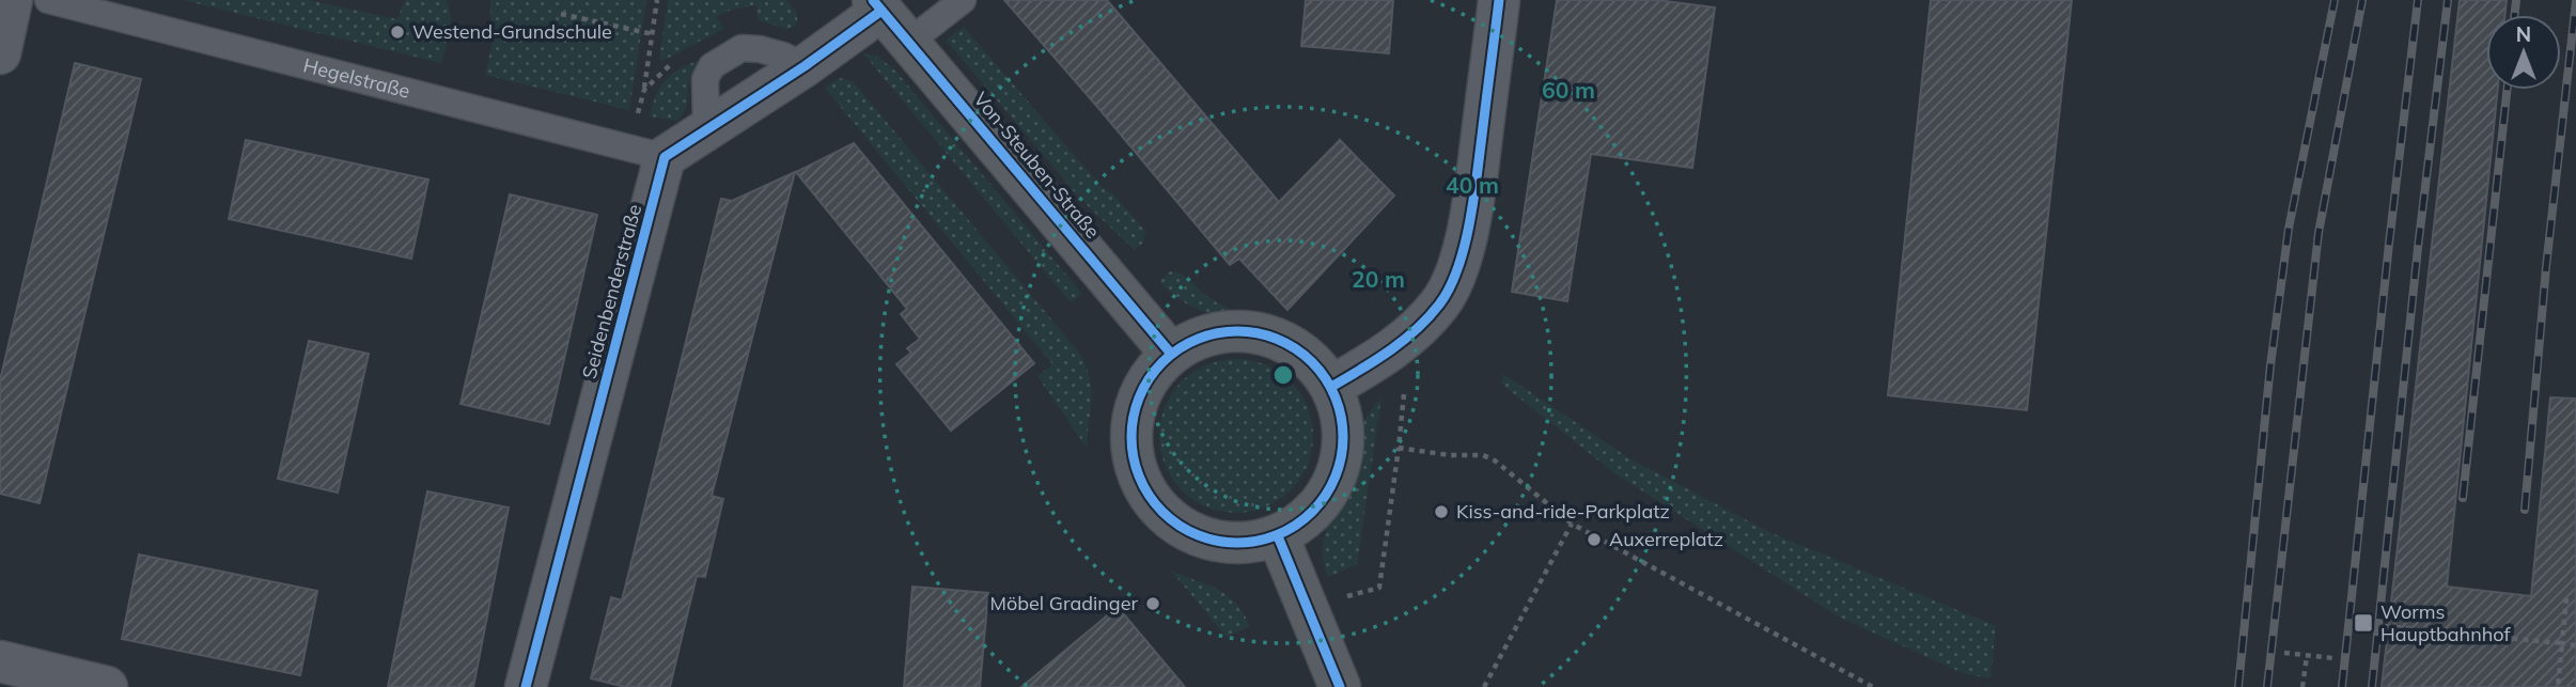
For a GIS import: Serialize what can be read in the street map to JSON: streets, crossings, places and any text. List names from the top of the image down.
{
  "streets": {
    "street": ["Von-Steuben-Straße", "Seidenbenderstraße"],
    "lane": ["Hegelstraße"]
  },
  "crossings": [
    ["Hegelstraße", "Seidenbenderstraße"]
  ],
  "places": {
    "other": [
      "Westend-Grundschule",
      "Kiss-and-ride-Parkplatz",
      "Auxerreplatz",
      "Möbel Gradinger"
    ],
    "transit": ["Worms Hauptbahnhof"]
  },
  "north": "top",
  "rings": ["60 m", "40 m", "20 m"]
}
